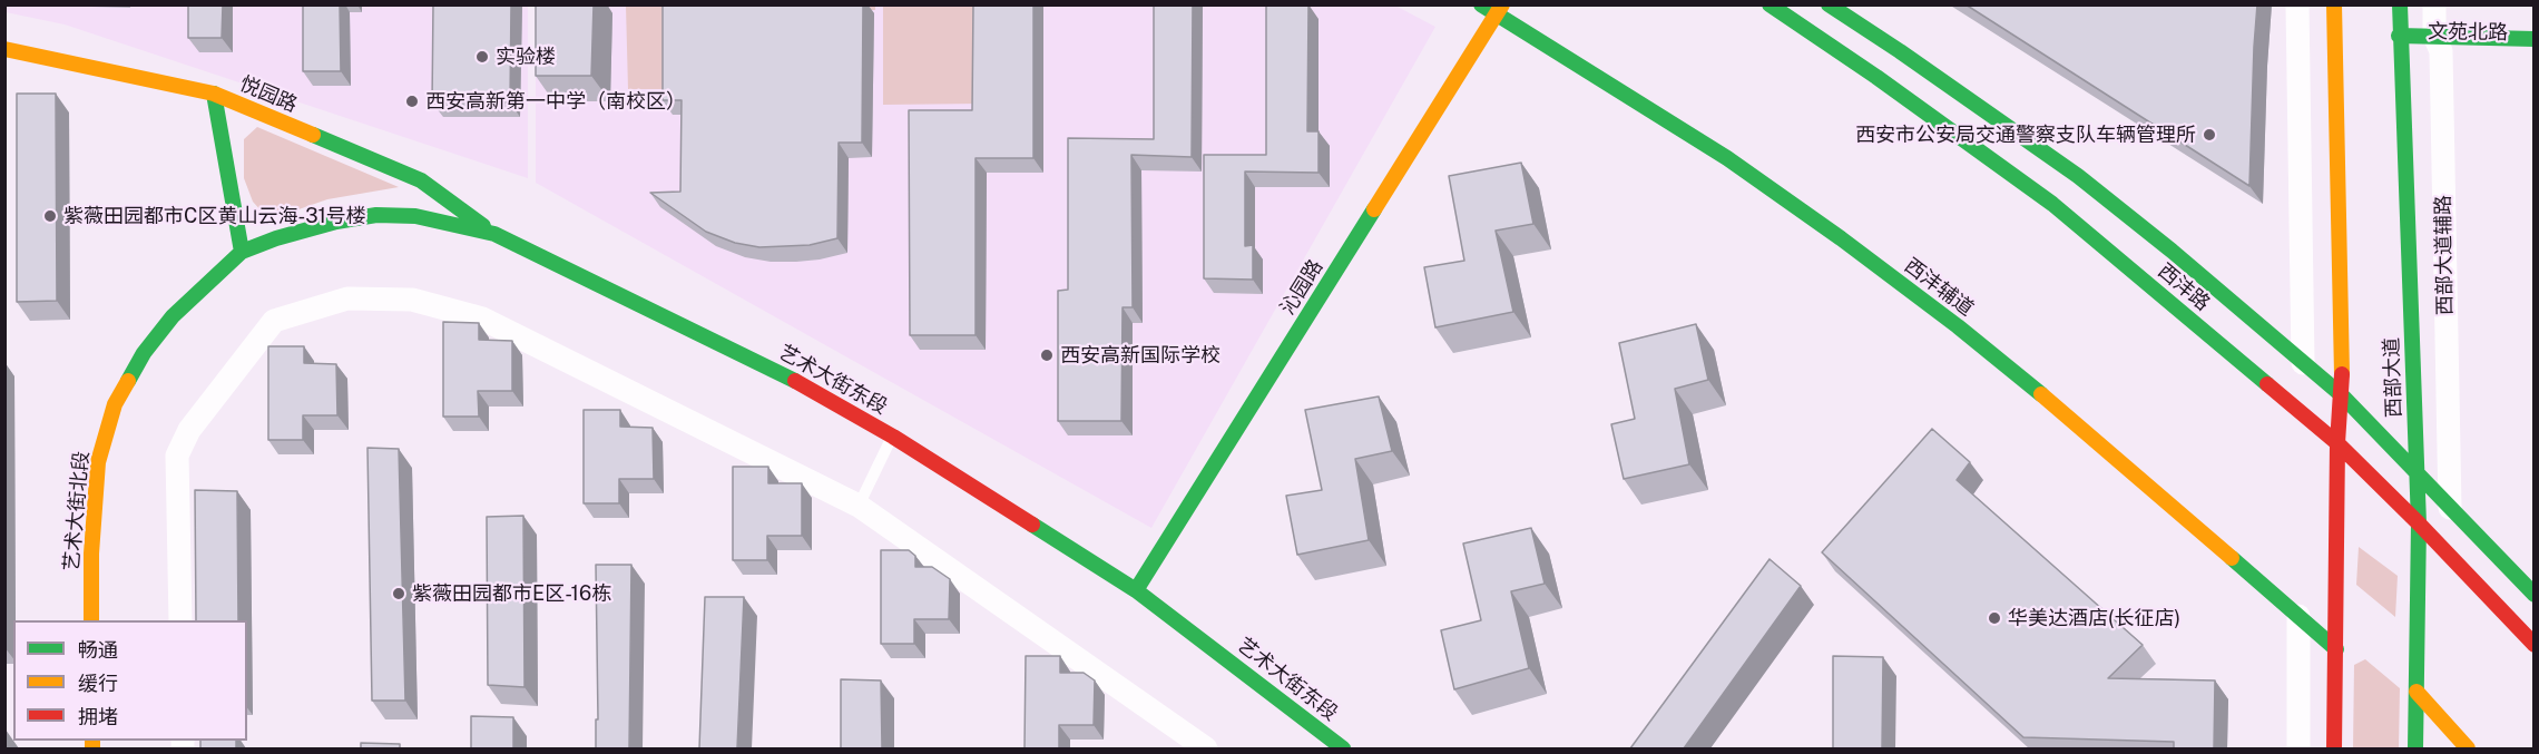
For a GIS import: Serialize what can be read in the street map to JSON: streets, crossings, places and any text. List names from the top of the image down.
{
  "streets": {
    "main road": [
      "文苑北路",
      "悦园路",
      "沁园路",
      "西沣辅道",
      "西沣路",
      "西部大道",
      "艺术大街东段",
      "艺术大街北段"
    ],
    "street": ["西部大道辅路"]
  },
  "crossings": [
    ["文苑北路", "西部大道辅路"],
    ["文苑北路", "西部大道"],
    ["悦园路", "艺术大街东段"],
    ["西部大道辅路", "西沣路"],
    ["沁园路", "西沣辅道"],
    ["沁园路", "艺术大街东段"],
    ["西沣路", "西部大道"],
    ["艺术大街东段", "艺术大街北段"]
  ],
  "places": [
    "实验楼",
    "西安高新第一中学（南校区）",
    "西安市公安局交通警察支队车辆管理所",
    "紫薇田园都市C区黄山云海-31号楼",
    "西安高新国际学校",
    "紫薇田园都市E区-16栋",
    "华美达酒店(长征店)"
  ],
  "legend": ["畅通", "缓行", "拥堵"]
}
